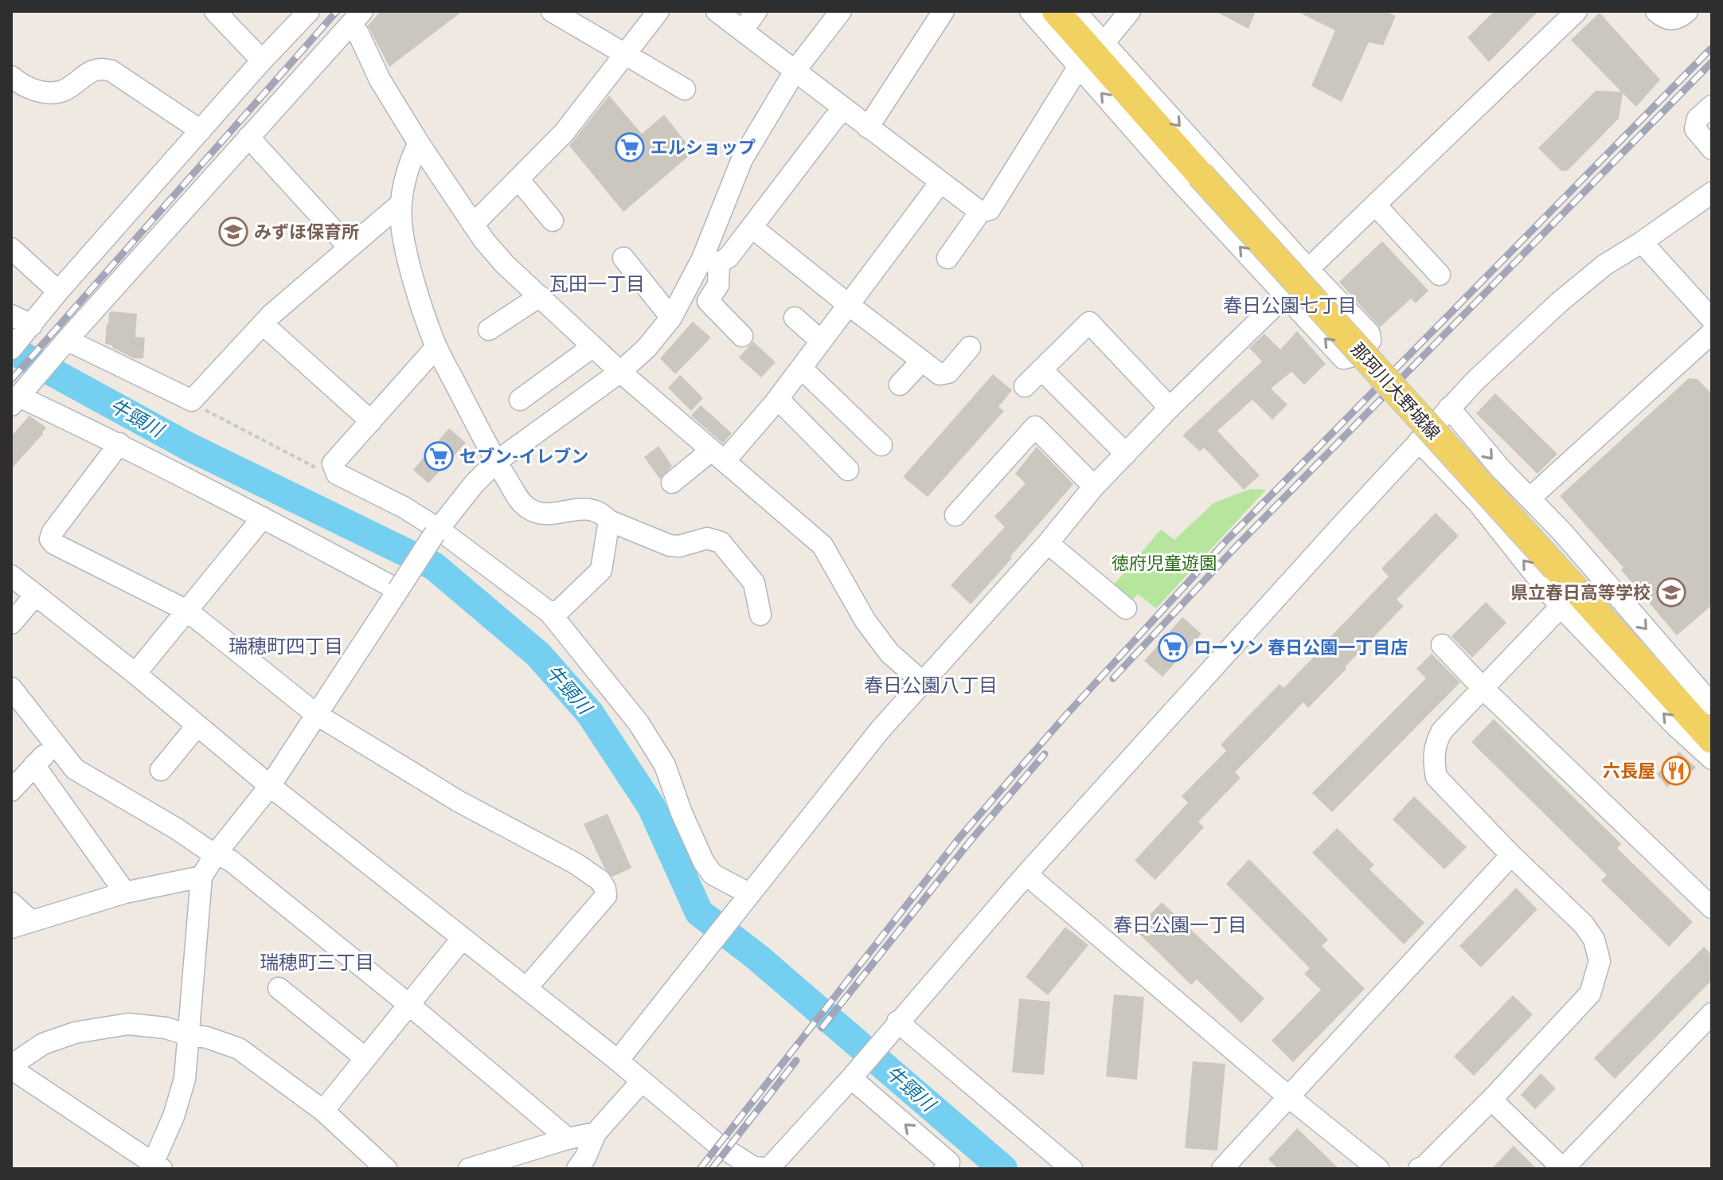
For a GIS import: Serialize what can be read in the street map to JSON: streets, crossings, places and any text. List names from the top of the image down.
{
  "streets": {
    "main road": ["那珂川大野城線"]
  },
  "districts": [
    "瓦田一丁目",
    "春日公園七丁目",
    "瑞穂町四丁目",
    "春日公園八丁目",
    "春日公園一丁目",
    "瑞穂町三丁目"
  ],
  "water": ["牛頸川"],
  "parks": ["徳府児童遊園"],
  "places": {
    "supermarket": ["エルショップ", "セブン-イレブン", "ローソン 春日公園一丁目店"],
    "school or university": ["みずほ保育所", "県立春日高等学校"],
    "restaurant": ["六長屋"]
  }
}
